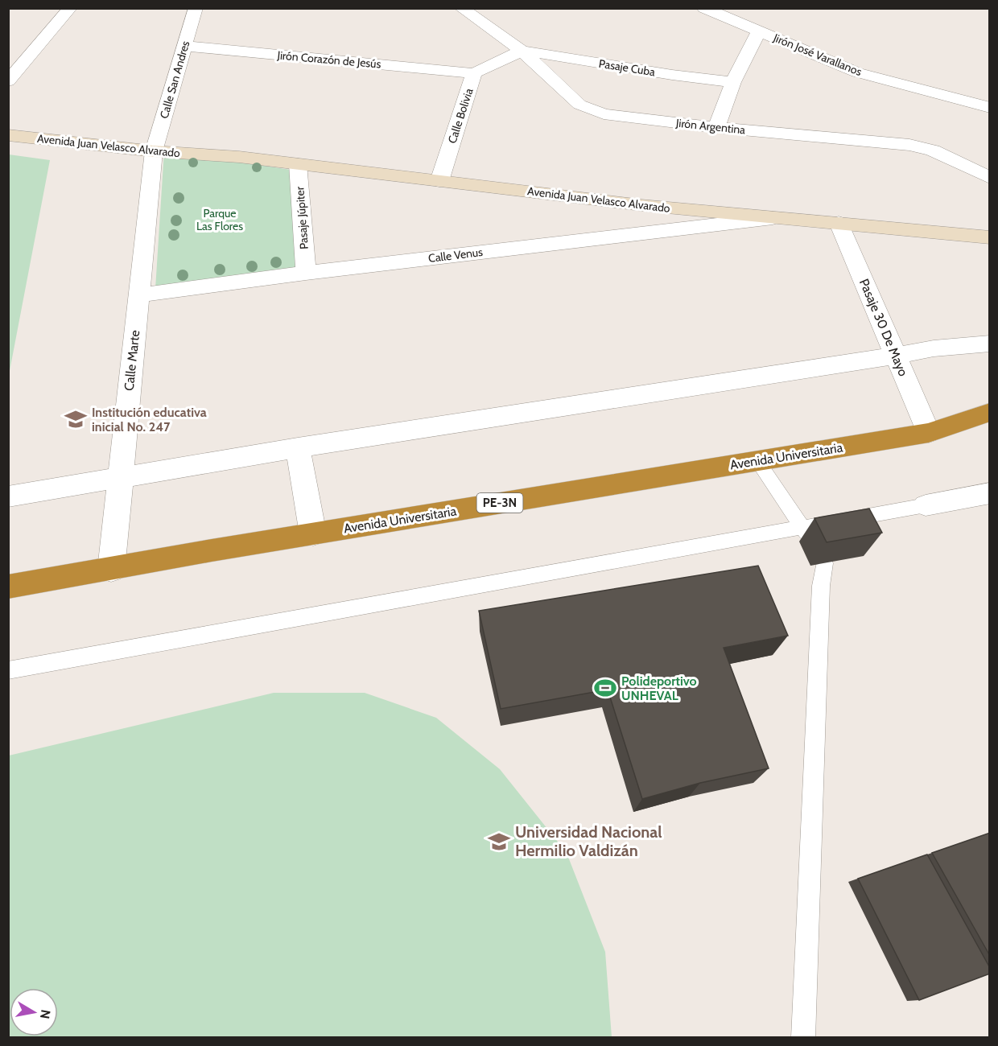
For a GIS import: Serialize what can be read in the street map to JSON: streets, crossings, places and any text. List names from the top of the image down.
{
  "streets": {
    "highway": ["Avenida Universitaria", "PE-3N"],
    "street": [
      "Jirón José Varallanos",
      "Jirón Corazón de Jesús",
      "Pasaje Cuba",
      "Calle San Andres",
      "Calle Bolivia",
      "Jirón Argentina",
      "Avenida Juan Velasco Alvarado",
      "Pasaje Júpiter",
      "Calle Venus",
      "Pasaje 30 De Mayo",
      "Calle Marte"
    ]
  },
  "crossings": [
    ["Jirón Corazón de Jesús", "Calle San Andres"],
    ["Jirón Corazón de Jesús", "Calle Bolivia"],
    ["Pasaje Cuba", "Calle Bolivia"],
    ["Pasaje Cuba", "Jirón Argentina"],
    ["Calle San Andres", "Avenida Juan Velasco Alvarado"],
    ["Calle San Andres", "Calle Marte"],
    ["Calle Bolivia", "Jirón Argentina"],
    ["Calle Bolivia", "Avenida Juan Velasco Alvarado"],
    ["Avenida Juan Velasco Alvarado", "Pasaje Júpiter"],
    ["Avenida Juan Velasco Alvarado", "Calle Venus"],
    ["Avenida Juan Velasco Alvarado", "Pasaje 30 De Mayo"],
    ["Avenida Juan Velasco Alvarado", "Calle Marte"],
    ["Pasaje Júpiter", "Calle Venus"],
    ["Calle Venus", "Calle Marte"],
    ["Pasaje 30 De Mayo", "Avenida Universitaria"],
    ["Calle Marte", "Avenida Universitaria"]
  ],
  "parks": ["Parque Las Flores"],
  "places": {
    "school or university": ["Institución educativa inicial No. 247", "Universidad Nacional Hermilio Valdizán"],
    "sports": ["Polideportivo UNHEVAL"]
  },
  "north": "right"
}
